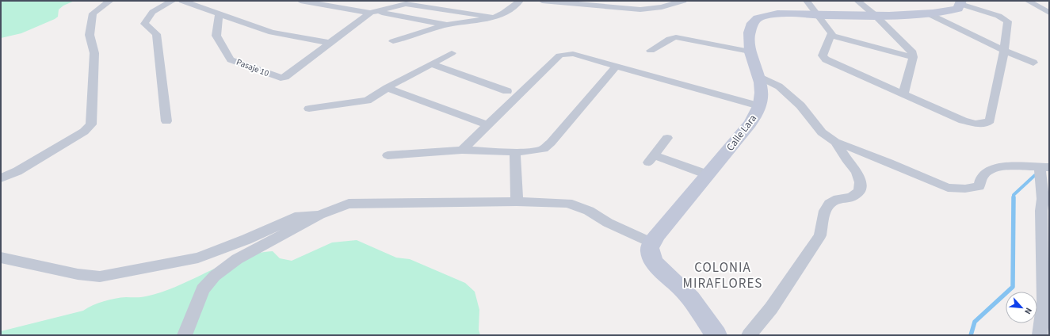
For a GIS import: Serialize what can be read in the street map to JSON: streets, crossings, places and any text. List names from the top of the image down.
{
  "streets": {
    "street": ["Pasaje 10", "Calle Lara"]
  },
  "districts": ["COLONIA MIRAFLORES"],
  "north": "bottom right"
}
